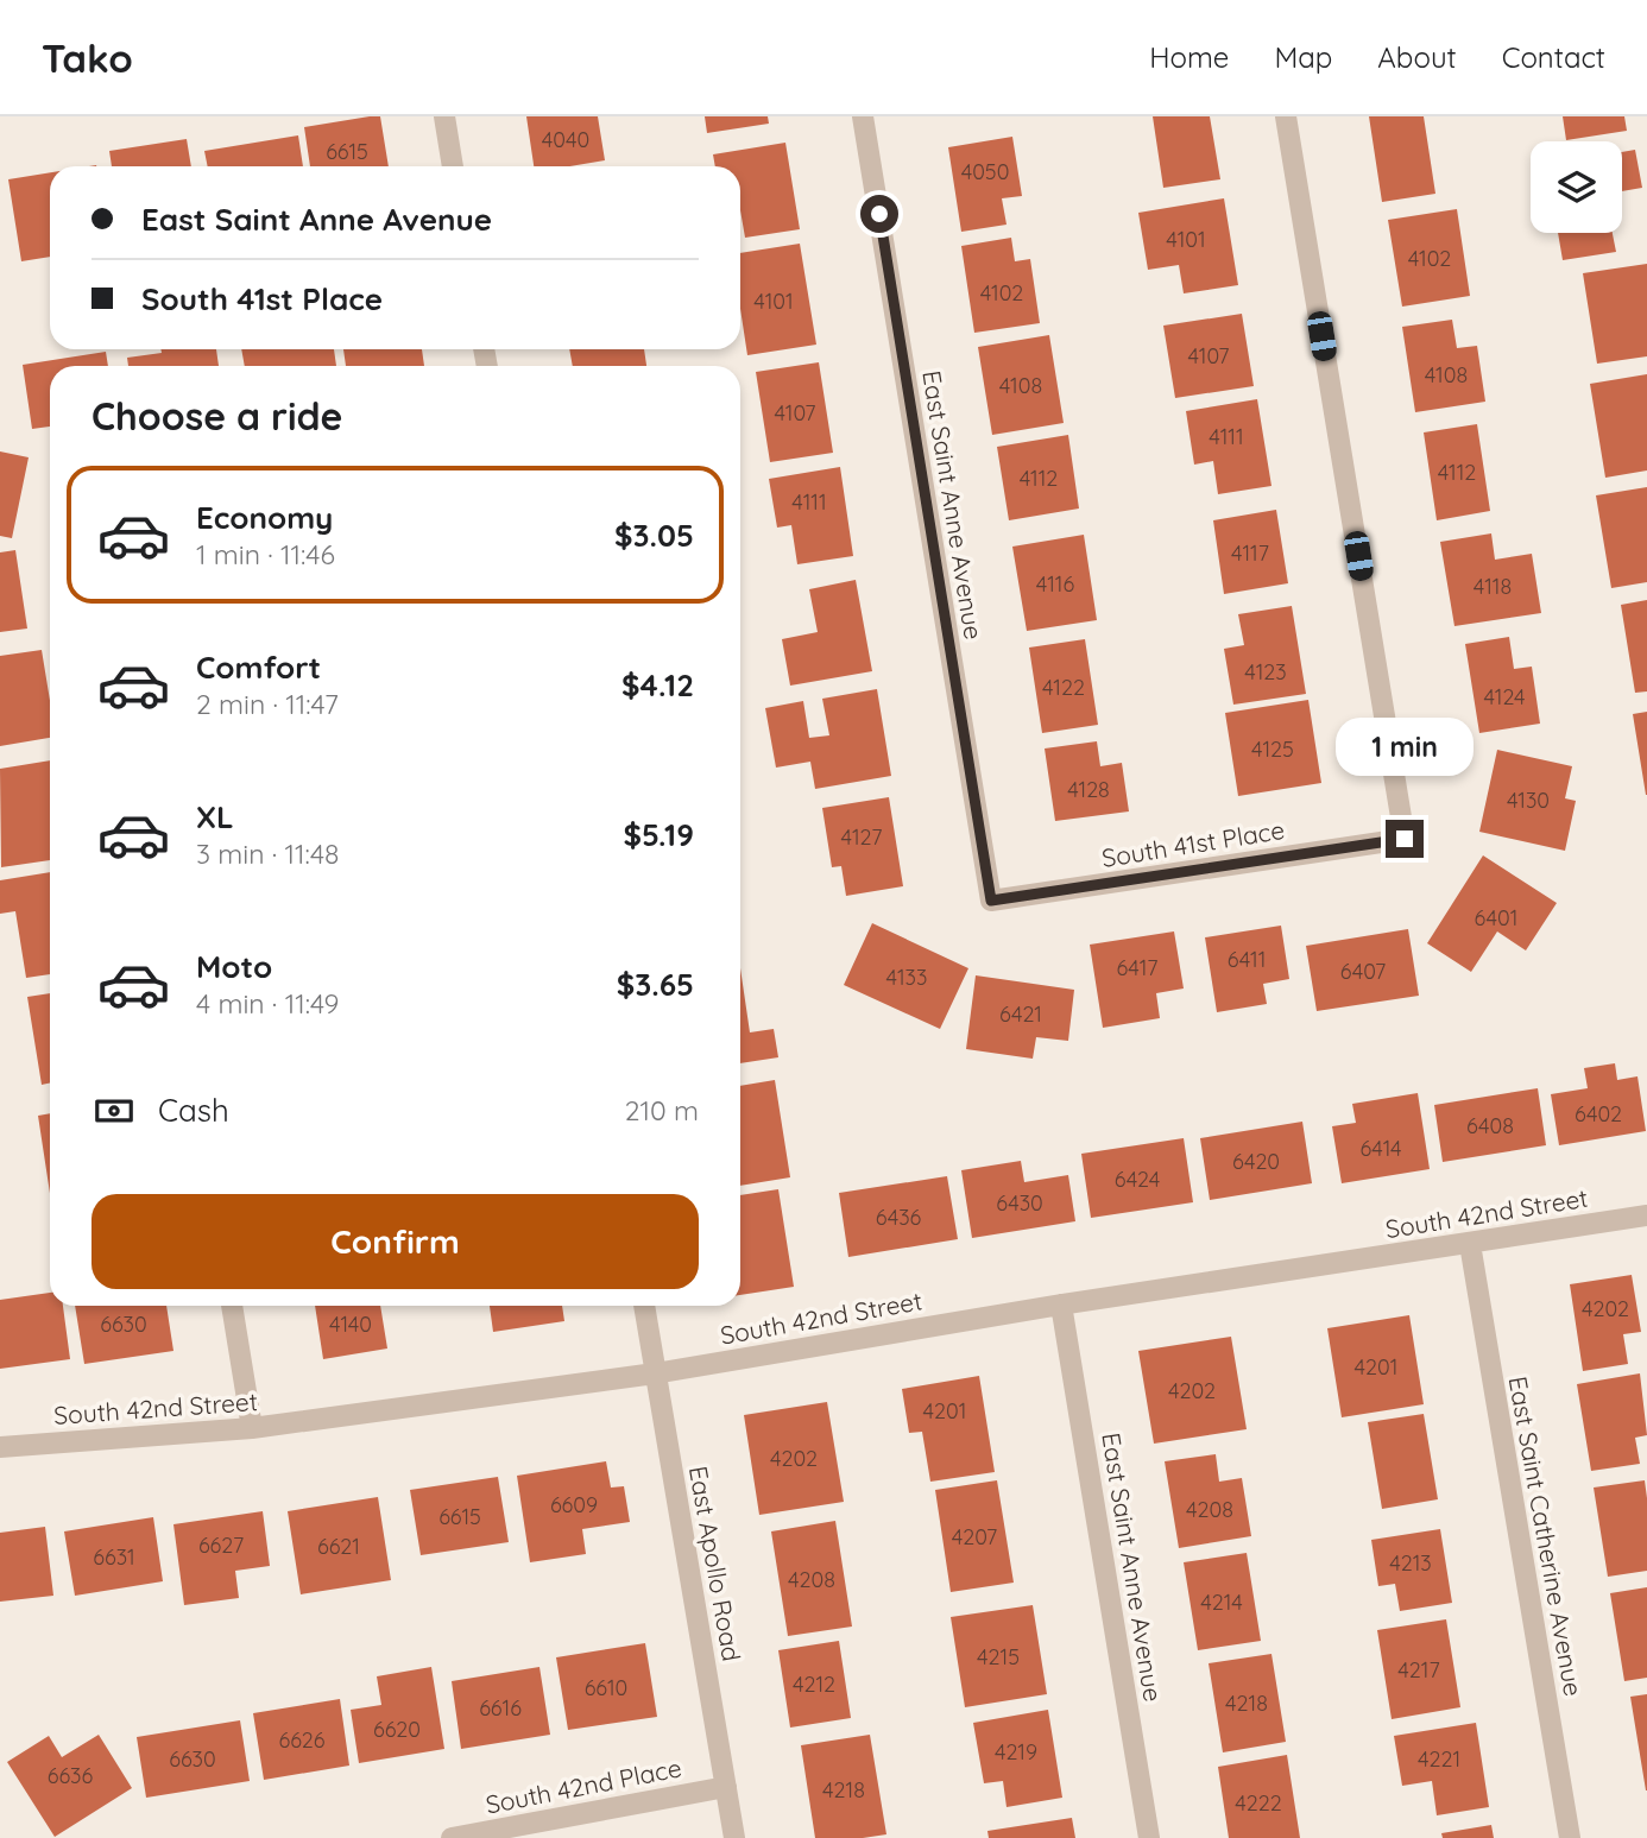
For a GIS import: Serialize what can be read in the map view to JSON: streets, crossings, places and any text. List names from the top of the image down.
{
  "streets": {
    "street": [
      "East Saint Anne Avenue",
      "South 41st Place",
      "South 42nd Street",
      "East Saint Catherine Avenue",
      "East Apollo Road",
      "South 42nd Place"
    ]
  },
  "crossings": [
    ["East Saint Anne Avenue", "South 41st Place"],
    ["East Saint Anne Avenue", "South 42nd Street"],
    ["South 42nd Street", "East Saint Catherine Avenue"],
    ["South 42nd Street", "East Apollo Road"],
    ["East Apollo Road", "South 42nd Place"]
  ],
  "house_numbers": [
    "4040",
    "6615",
    "4050",
    "4101",
    "4102",
    "4102",
    "4101",
    "4107",
    "4108",
    "4108",
    "4107",
    "4111",
    "4112",
    "4112",
    "4111",
    "4117",
    "4116",
    "4118",
    "4123",
    "4122",
    "4124",
    "4125",
    "4128",
    "4130",
    "4127",
    "6401",
    "6411",
    "6417",
    "6407",
    "4133",
    "6421",
    "6402",
    "6408",
    "6414",
    "6420",
    "6424",
    "6430",
    "6436",
    "4202",
    "6630",
    "4140",
    "4201",
    "4202",
    "4201",
    "4202",
    "6609",
    "4208",
    "6615",
    "4207",
    "6627",
    "6621",
    "6631",
    "4213",
    "4208",
    "4214",
    "4215",
    "4217",
    "4212",
    "6610",
    "4218",
    "6616",
    "6620",
    "6626",
    "4219",
    "6630",
    "4221",
    "6636",
    "4218",
    "4222"
  ],
  "page": {
    "header": "Tako",
    "nav": [
      "Home",
      "Map",
      "About",
      "Contact"
    ],
    "banner": ["East Saint Anne Avenue", "South 41st Place"],
    "heading": "Choose a ride",
    "list": [
      {
        "name": "Economy",
        "note": "1 min · 11:46",
        "value": "$3.05"
      },
      {
        "name": "Comfort",
        "note": "2 min · 11:47",
        "value": "$4.12"
      },
      {
        "name": "XL",
        "note": "3 min · 11:48",
        "value": "$5.19"
      },
      {
        "name": "Moto",
        "note": "4 min · 11:49",
        "value": "$3.65"
      }
    ],
    "bubble": "1 min",
    "pay": ["Cash", "210 m"],
    "buttons": "Confirm"
  }
}
